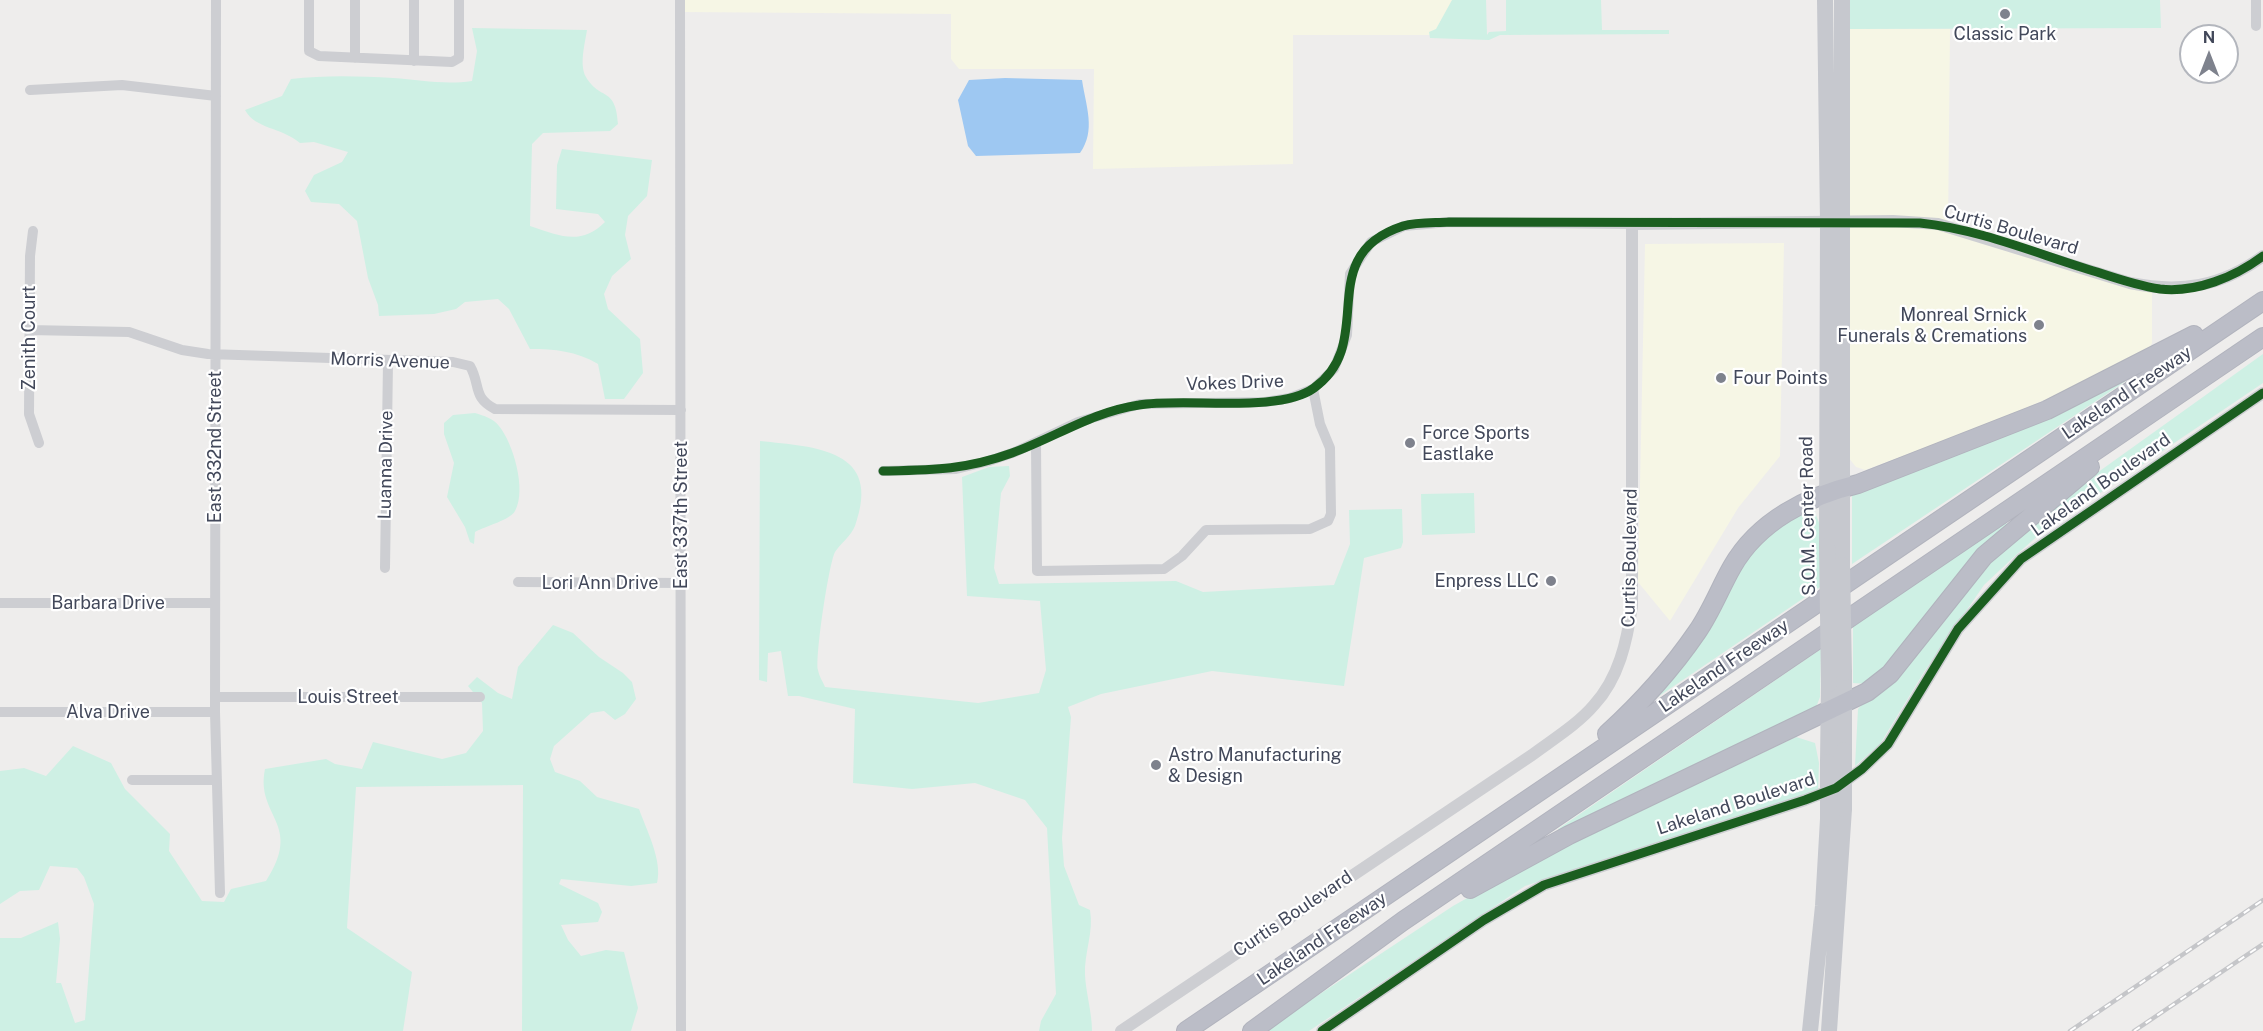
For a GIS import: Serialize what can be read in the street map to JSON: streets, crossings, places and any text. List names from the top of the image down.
{
  "streets": {
    "highway": ["Lakeland Freeway"],
    "main road": ["S.O.M. Center Road"],
    "street": [
      "Curtis Boulevard",
      "Zenith Court",
      "Morris Avenue",
      "Vokes Drive",
      "East 332nd Street",
      "Luanna Drive",
      "Lakeland Boulevard",
      "East 337th Street",
      "Lori Ann Drive",
      "Barbara Drive",
      "Louis Street",
      "Alva Drive"
    ]
  },
  "crossings": [
    ["Curtis Boulevard", "Vokes Drive"],
    ["Curtis Boulevard", "S.O.M. Center Road"],
    ["Zenith Court", "Morris Avenue"],
    ["Morris Avenue", "East 332nd Street"],
    ["Morris Avenue", "Luanna Drive"],
    ["Morris Avenue", "East 337th Street"],
    ["East 332nd Street", "Barbara Drive"],
    ["East 332nd Street", "Louis Street"],
    ["East 332nd Street", "Alva Drive"],
    ["East 337th Street", "Lori Ann Drive"]
  ],
  "places": [
    "Classic Park",
    "Monreal Srnick Funerals & Cremations",
    "Four Points",
    "Force Sports Eastlake",
    "Enpress LLC",
    "Astro Manufacturing & Design"
  ],
  "north": "top"
}
